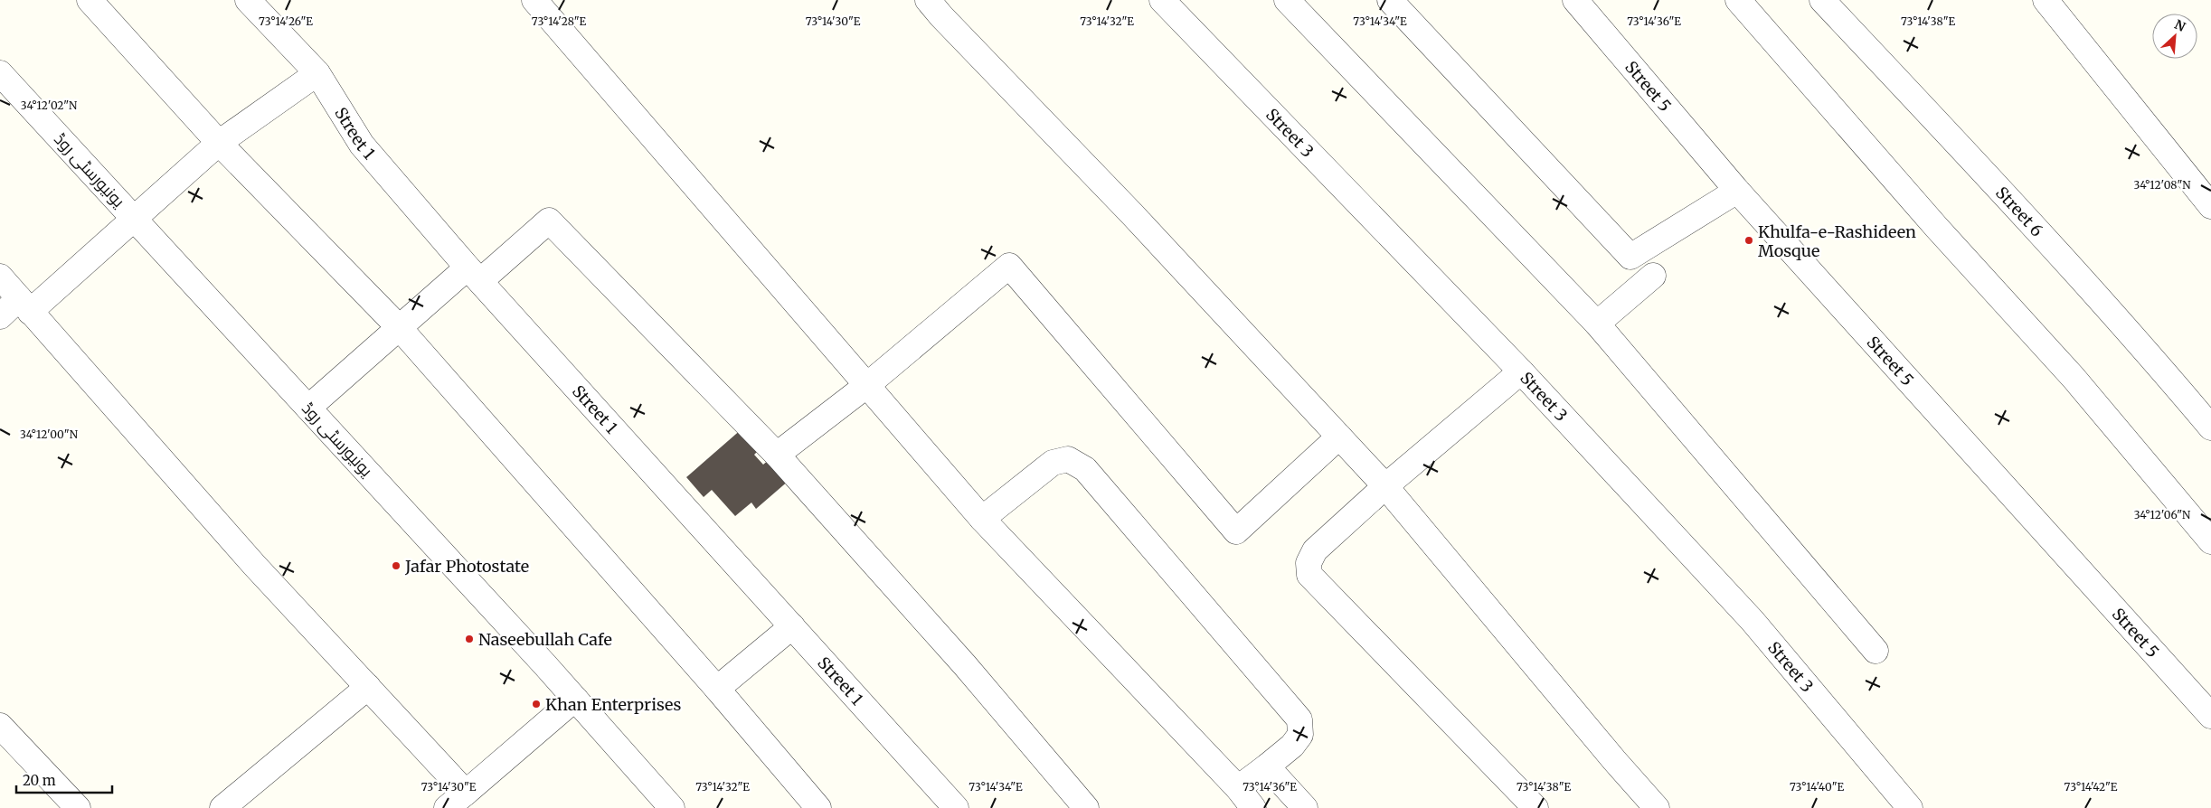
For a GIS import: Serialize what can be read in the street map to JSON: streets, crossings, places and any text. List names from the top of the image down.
{
  "streets": {
    "street": [
      "Street 5",
      "Street 1",
      "Street 3",
      "یونیورسٹی روڈ",
      "Street 6"
    ]
  },
  "places": [
    "Khulfa-e-Rashideen Mosque",
    "Jafar Photostate",
    "Naseebullah Cafe",
    "Khan Enterprises"
  ],
  "scale_bar": "20 m",
  "north": "top right",
  "coordinates": [
    "73°14'26\"E",
    "73°14'28\"E",
    "73°14'30\"E",
    "73°14'32\"E",
    "73°14'34\"E",
    "73°14'36\"E",
    "73°14'38\"E",
    "34°12'02\"N",
    "34°12'08\"N",
    "34°12'00\"N",
    "34°12'06\"N",
    "73°14'40\"E",
    "73°14'42\"E"
  ]
}
